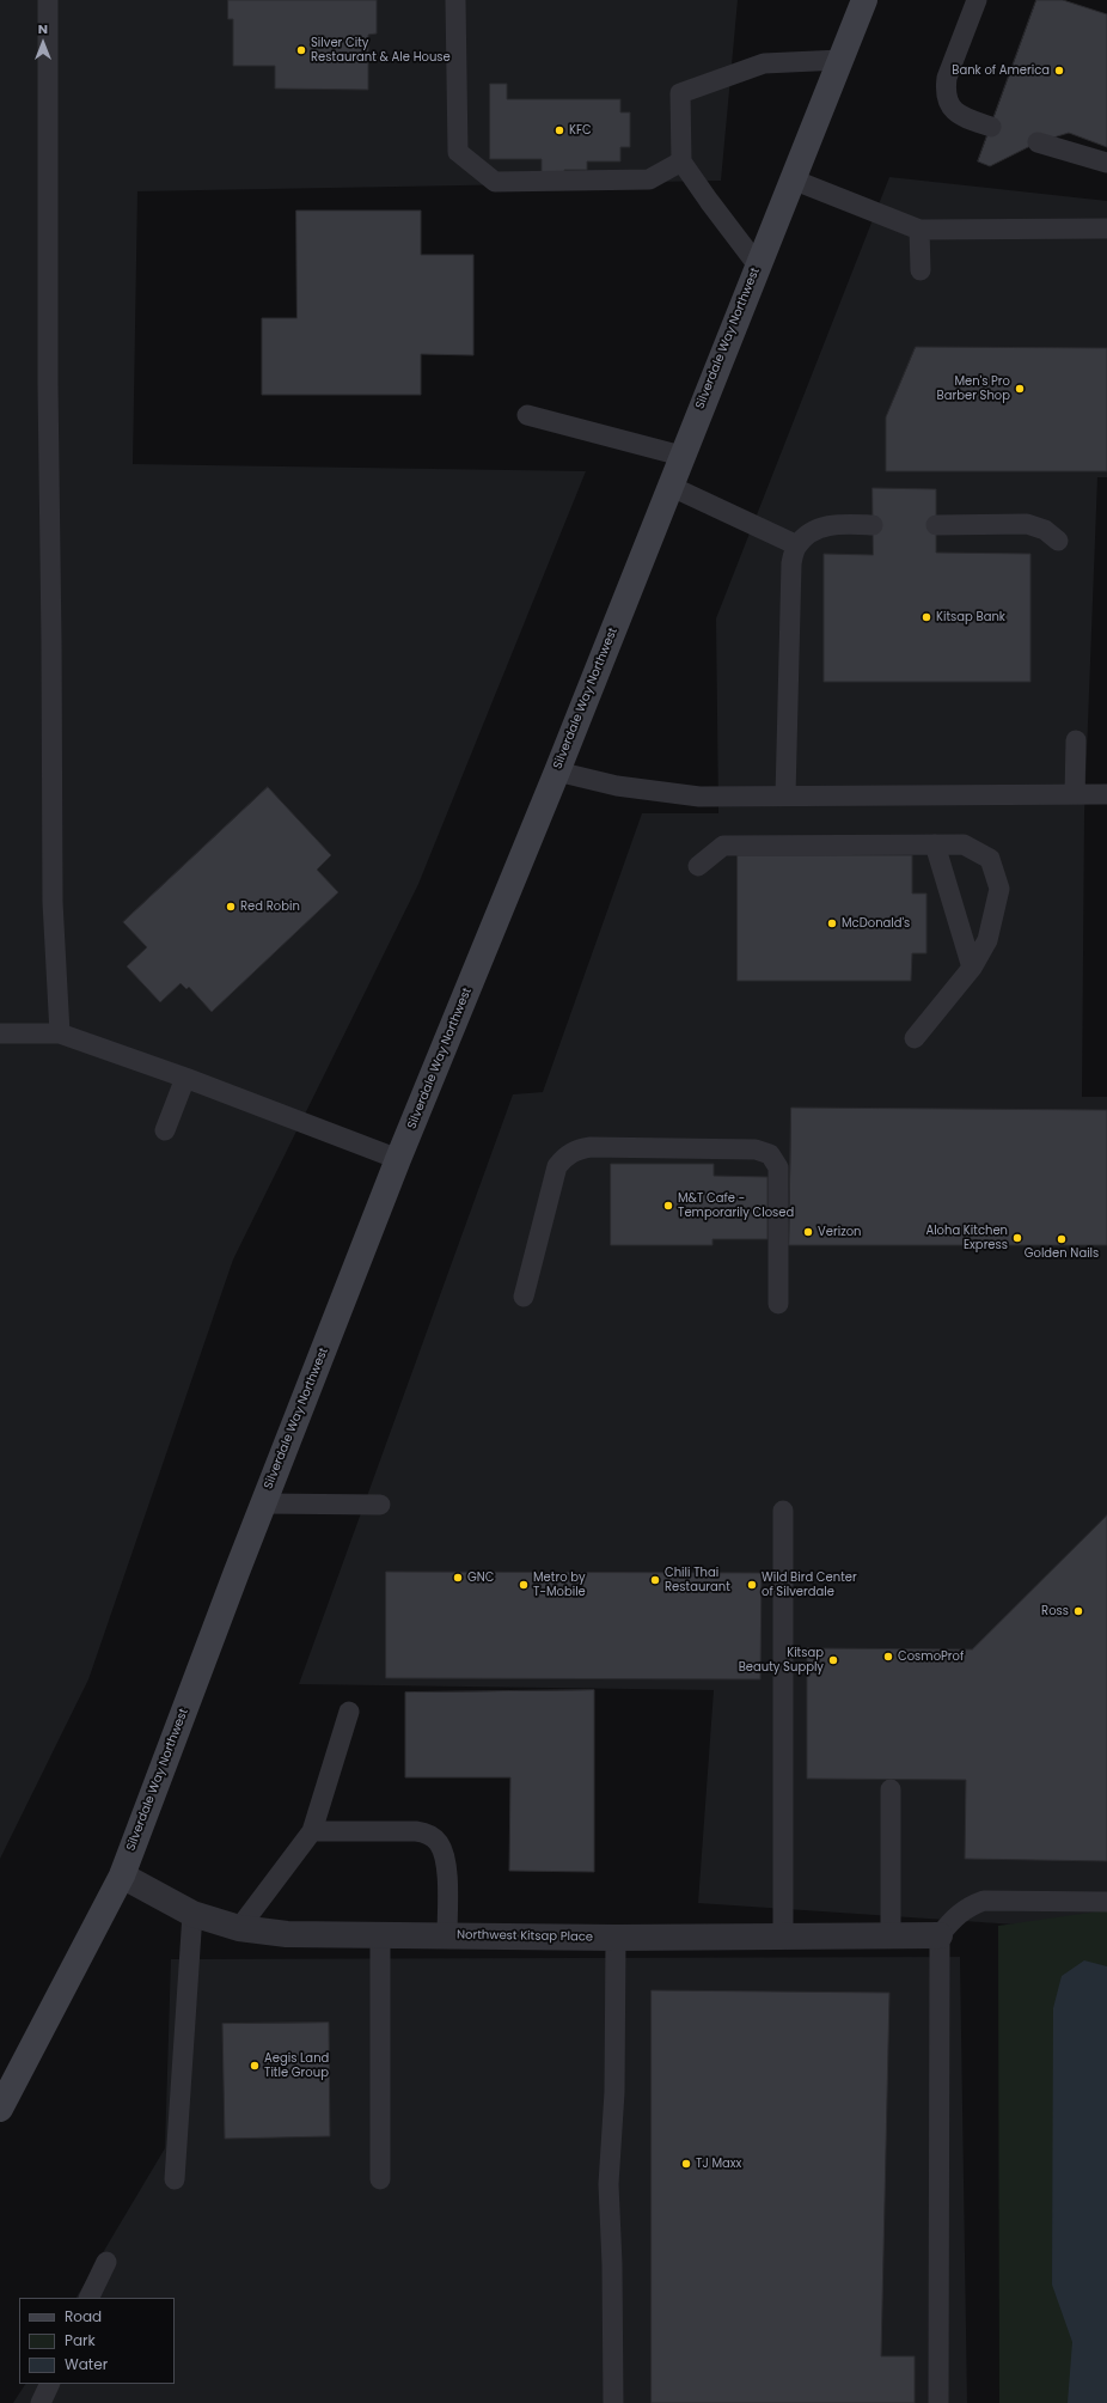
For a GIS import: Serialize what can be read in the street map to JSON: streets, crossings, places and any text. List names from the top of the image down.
{
  "streets": {
    "main road": ["Silverdale Way Northwest"],
    "street": ["Northwest Kitsap Place"]
  },
  "crossings": [
    ["Silverdale Way Northwest", "Northwest Kitsap Place"]
  ],
  "places": [
    "Silver City Restaurant & Ale House",
    "Bank of America",
    "KFC",
    "Men's Pro Barber Shop",
    "Kitsap Bank",
    "Red Robin",
    "McDonald's",
    "M&T Cafe - Temporarily Closed",
    "Verizon",
    "Aloha Kitchen Express",
    "Golden Nails",
    "GNC",
    "Chili Thai Restaurant",
    "Metro by T-Mobile",
    "Wild Bird Center of Silverdale",
    "Ross",
    "CosmoProf",
    "Kitsap Beauty Supply",
    "Aegis Land Title Group",
    "TJ Maxx"
  ],
  "legend": ["Road", "Park", "Water"],
  "north": "top"
}
